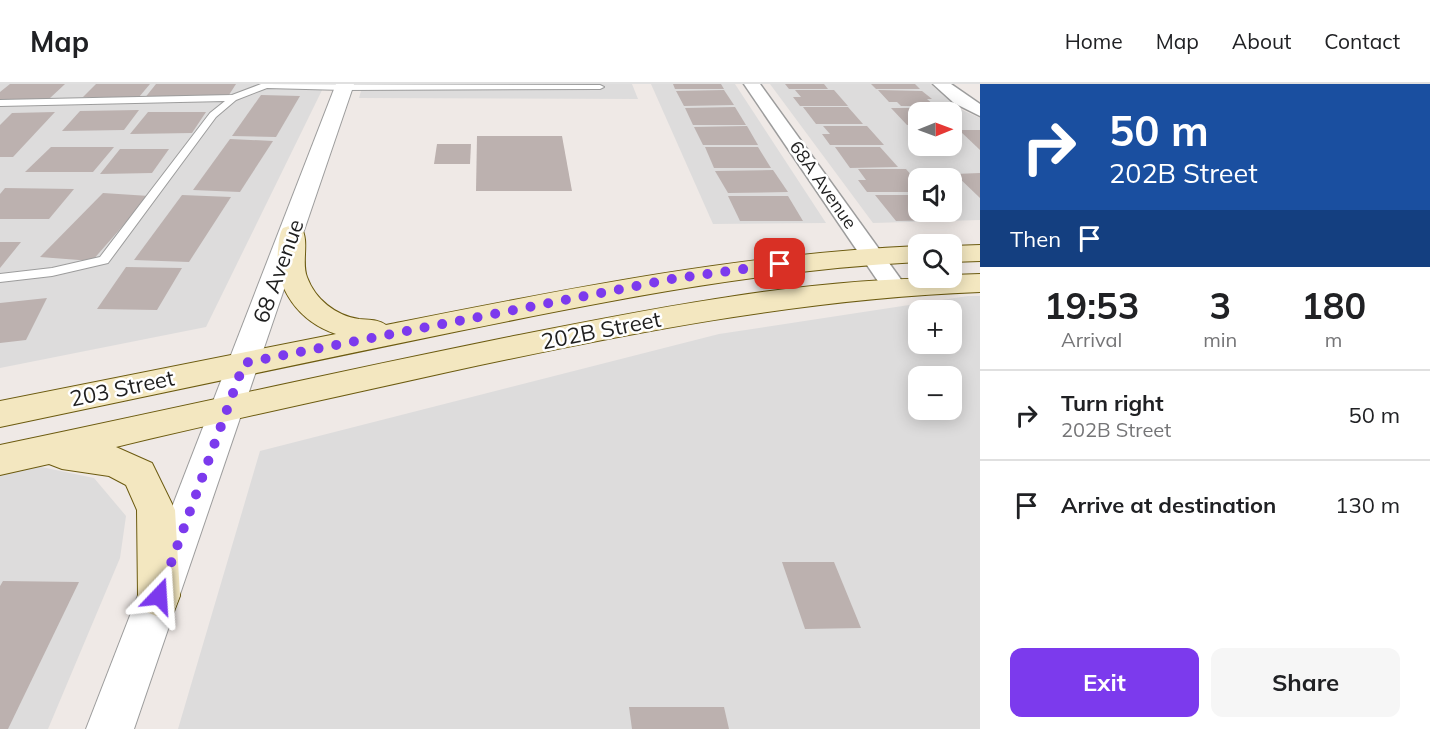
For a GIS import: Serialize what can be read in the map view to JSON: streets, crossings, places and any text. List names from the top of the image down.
{
  "streets": {
    "main road": ["202B Street", "203 Street"],
    "street": ["68A Avenue", "68 Avenue"]
  },
  "crossings": [
    ["68A Avenue", "202B Street"],
    ["68 Avenue", "202B Street"],
    ["68 Avenue", "203 Street"],
    ["202B Street", "203 Street"]
  ],
  "north": "right",
  "page": {
    "header": "Map",
    "nav": [
      "Home",
      "Map",
      "About",
      "Contact"
    ],
    "turn": ["50 m", "202B Street"],
    "map_buttons": ["+", "−"],
    "then": "Then",
    "eta": [
      "19:53",
      "Arrival",
      "3",
      "min",
      "180",
      "m"
    ],
    "list": [
      {
        "name": "Turn right",
        "note": "202B Street",
        "value": "50 m"
      },
      {
        "name": "Arrive at destination",
        "value": "130 m"
      }
    ],
    "buttons": ["Exit", "Share"]
  }
}
